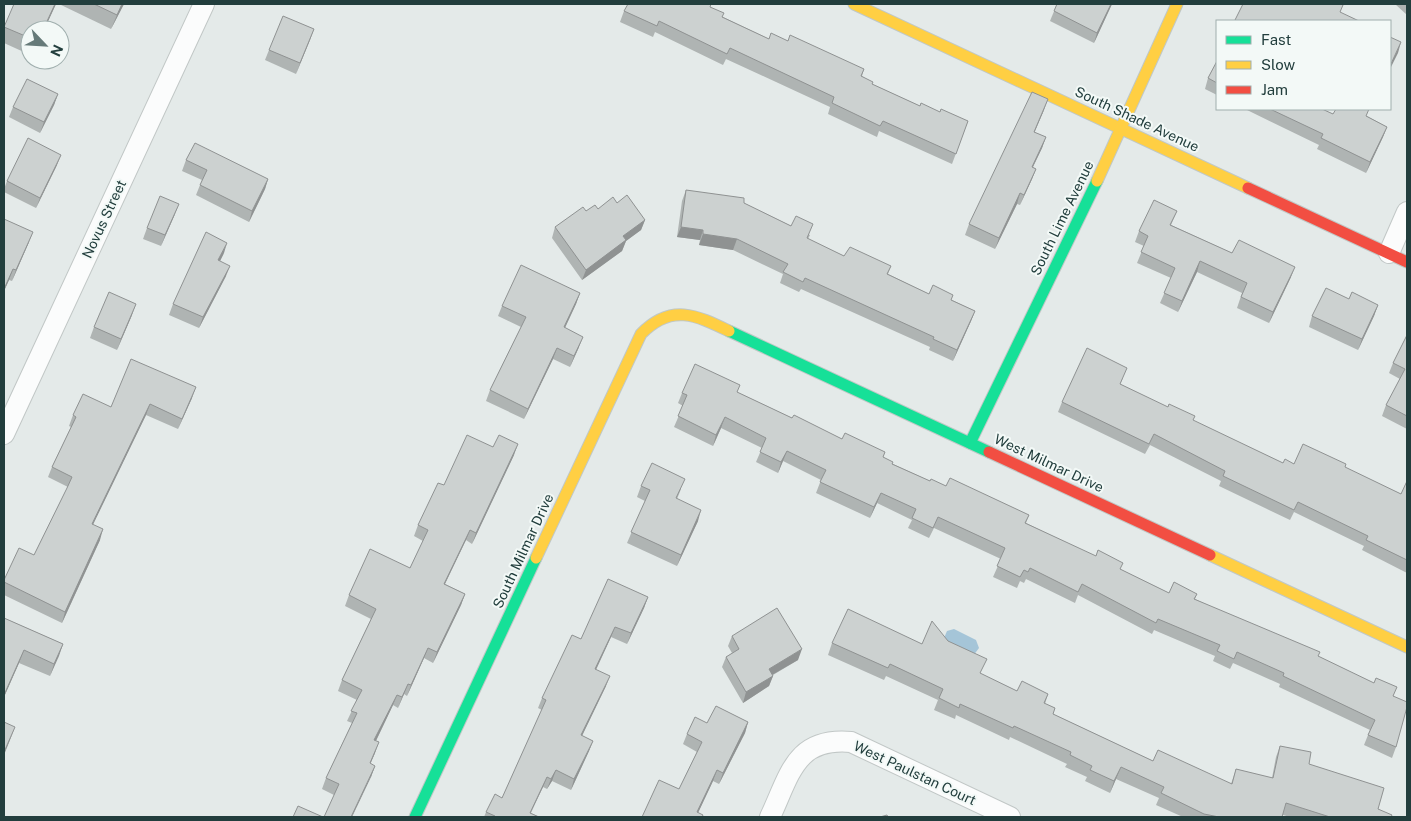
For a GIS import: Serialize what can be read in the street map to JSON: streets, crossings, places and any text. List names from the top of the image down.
{
  "streets": {
    "street": [
      "South Shade Avenue",
      "South Lime Avenue",
      "Novus Street",
      "West Milmar Drive",
      "South Milmar Drive",
      "West Paulstan Court"
    ]
  },
  "crossings": [
    ["South Shade Avenue", "South Lime Avenue"],
    ["South Lime Avenue", "West Milmar Drive"],
    ["West Milmar Drive", "South Milmar Drive"]
  ],
  "legend": ["Fast", "Slow", "Jam"],
  "north": "bottom right"
}
